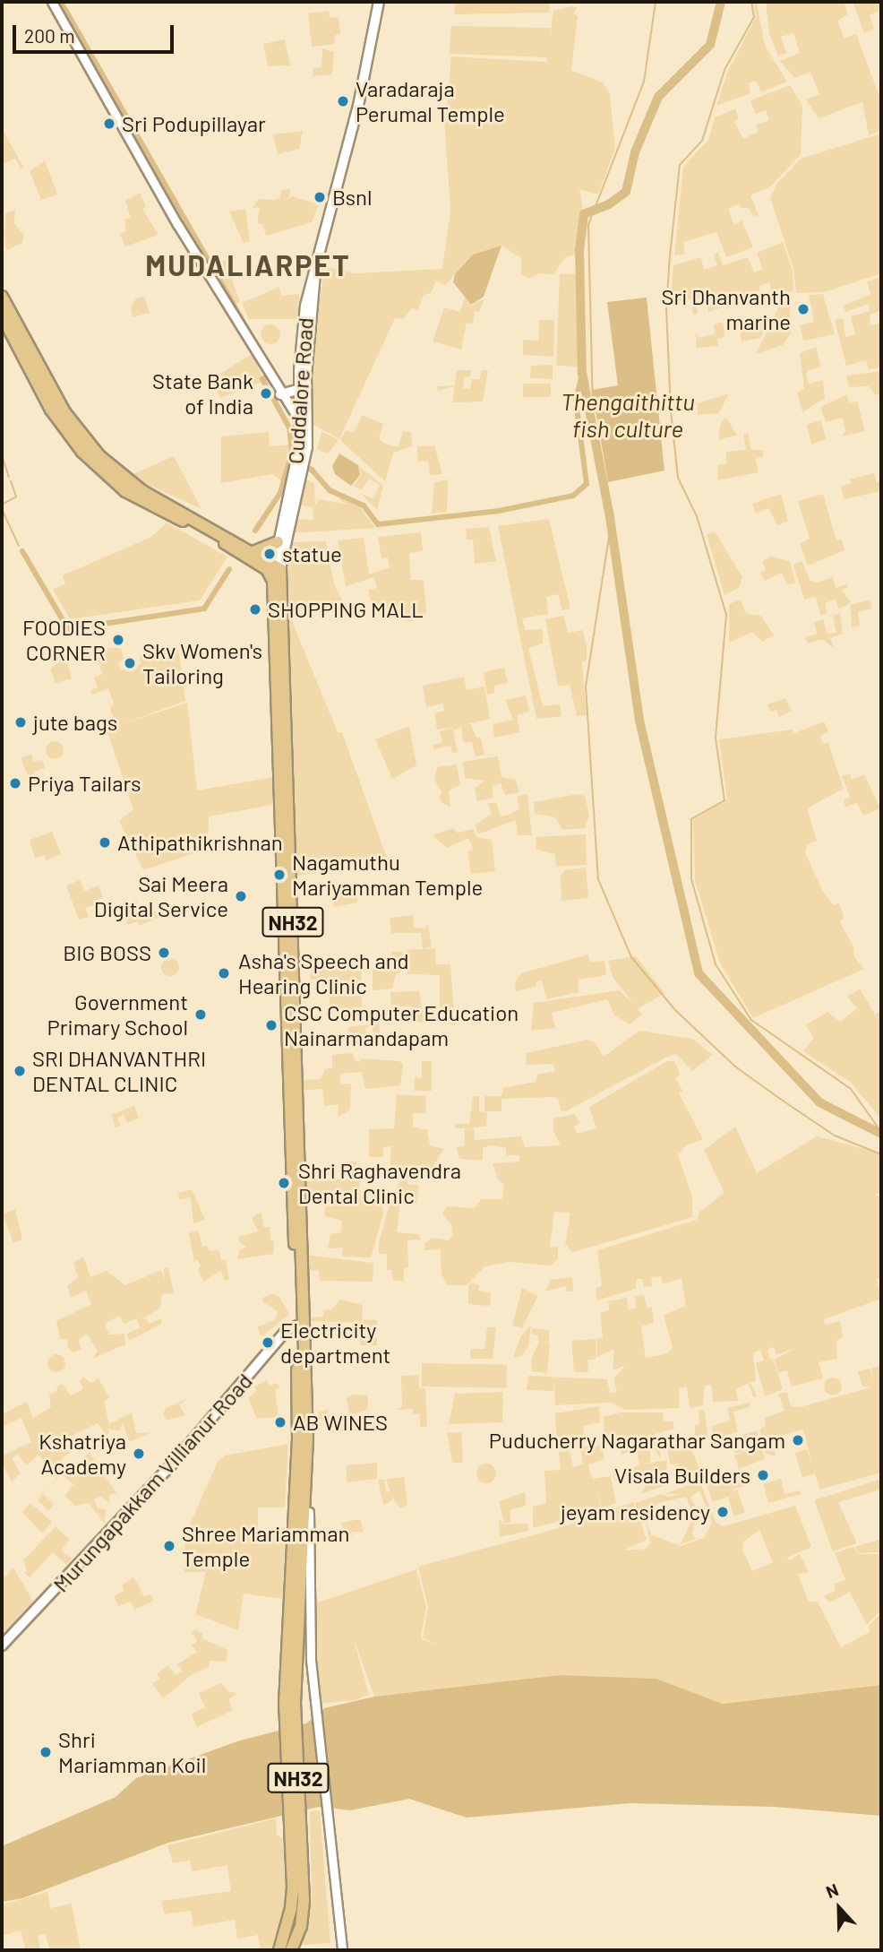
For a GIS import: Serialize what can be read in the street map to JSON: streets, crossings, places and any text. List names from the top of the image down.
{
  "streets": {
    "highway": ["NH32"],
    "main road": ["Cuddalore Road", "Murungapakkam Villianur Road"]
  },
  "crossings": [
    ["Cuddalore Road", "NH32"],
    ["NH32", "Murungapakkam Villianur Road"]
  ],
  "districts": ["MUDALIARPET"],
  "water": ["Thengaithittu fish culture"],
  "places": [
    "Varadaraja Perumal Temple",
    "Sri Podupillayar",
    "Bsnl",
    "Sri Dhanvanth marine",
    "State Bank of India",
    "statue",
    "SHOPPING MALL",
    "FOODIES CORNER",
    "Skv Women's Tailoring",
    "jute bags",
    "Priya Tailars",
    "Athipathikrishnan",
    "Nagamuthu Mariyamman Temple",
    "Sai Meera Digital Service",
    "BIG BOSS",
    "Asha's Speech and Hearing Clinic",
    "Government Primary School",
    "CSC Computer Education Nainarmandapam",
    "SRI DHANVANTHRI DENTAL CLINIC",
    "Shri Raghavendra Dental Clinic",
    "Electricity department",
    "AB WINES",
    "Puducherry Nagarathar Sangam",
    "Kshatriya Academy",
    "Visala Builders",
    "jeyam residency",
    "Shree Mariamman Temple",
    "Shri Mariamman Koil"
  ],
  "scale_bar": "200 m",
  "north": "top"
}
